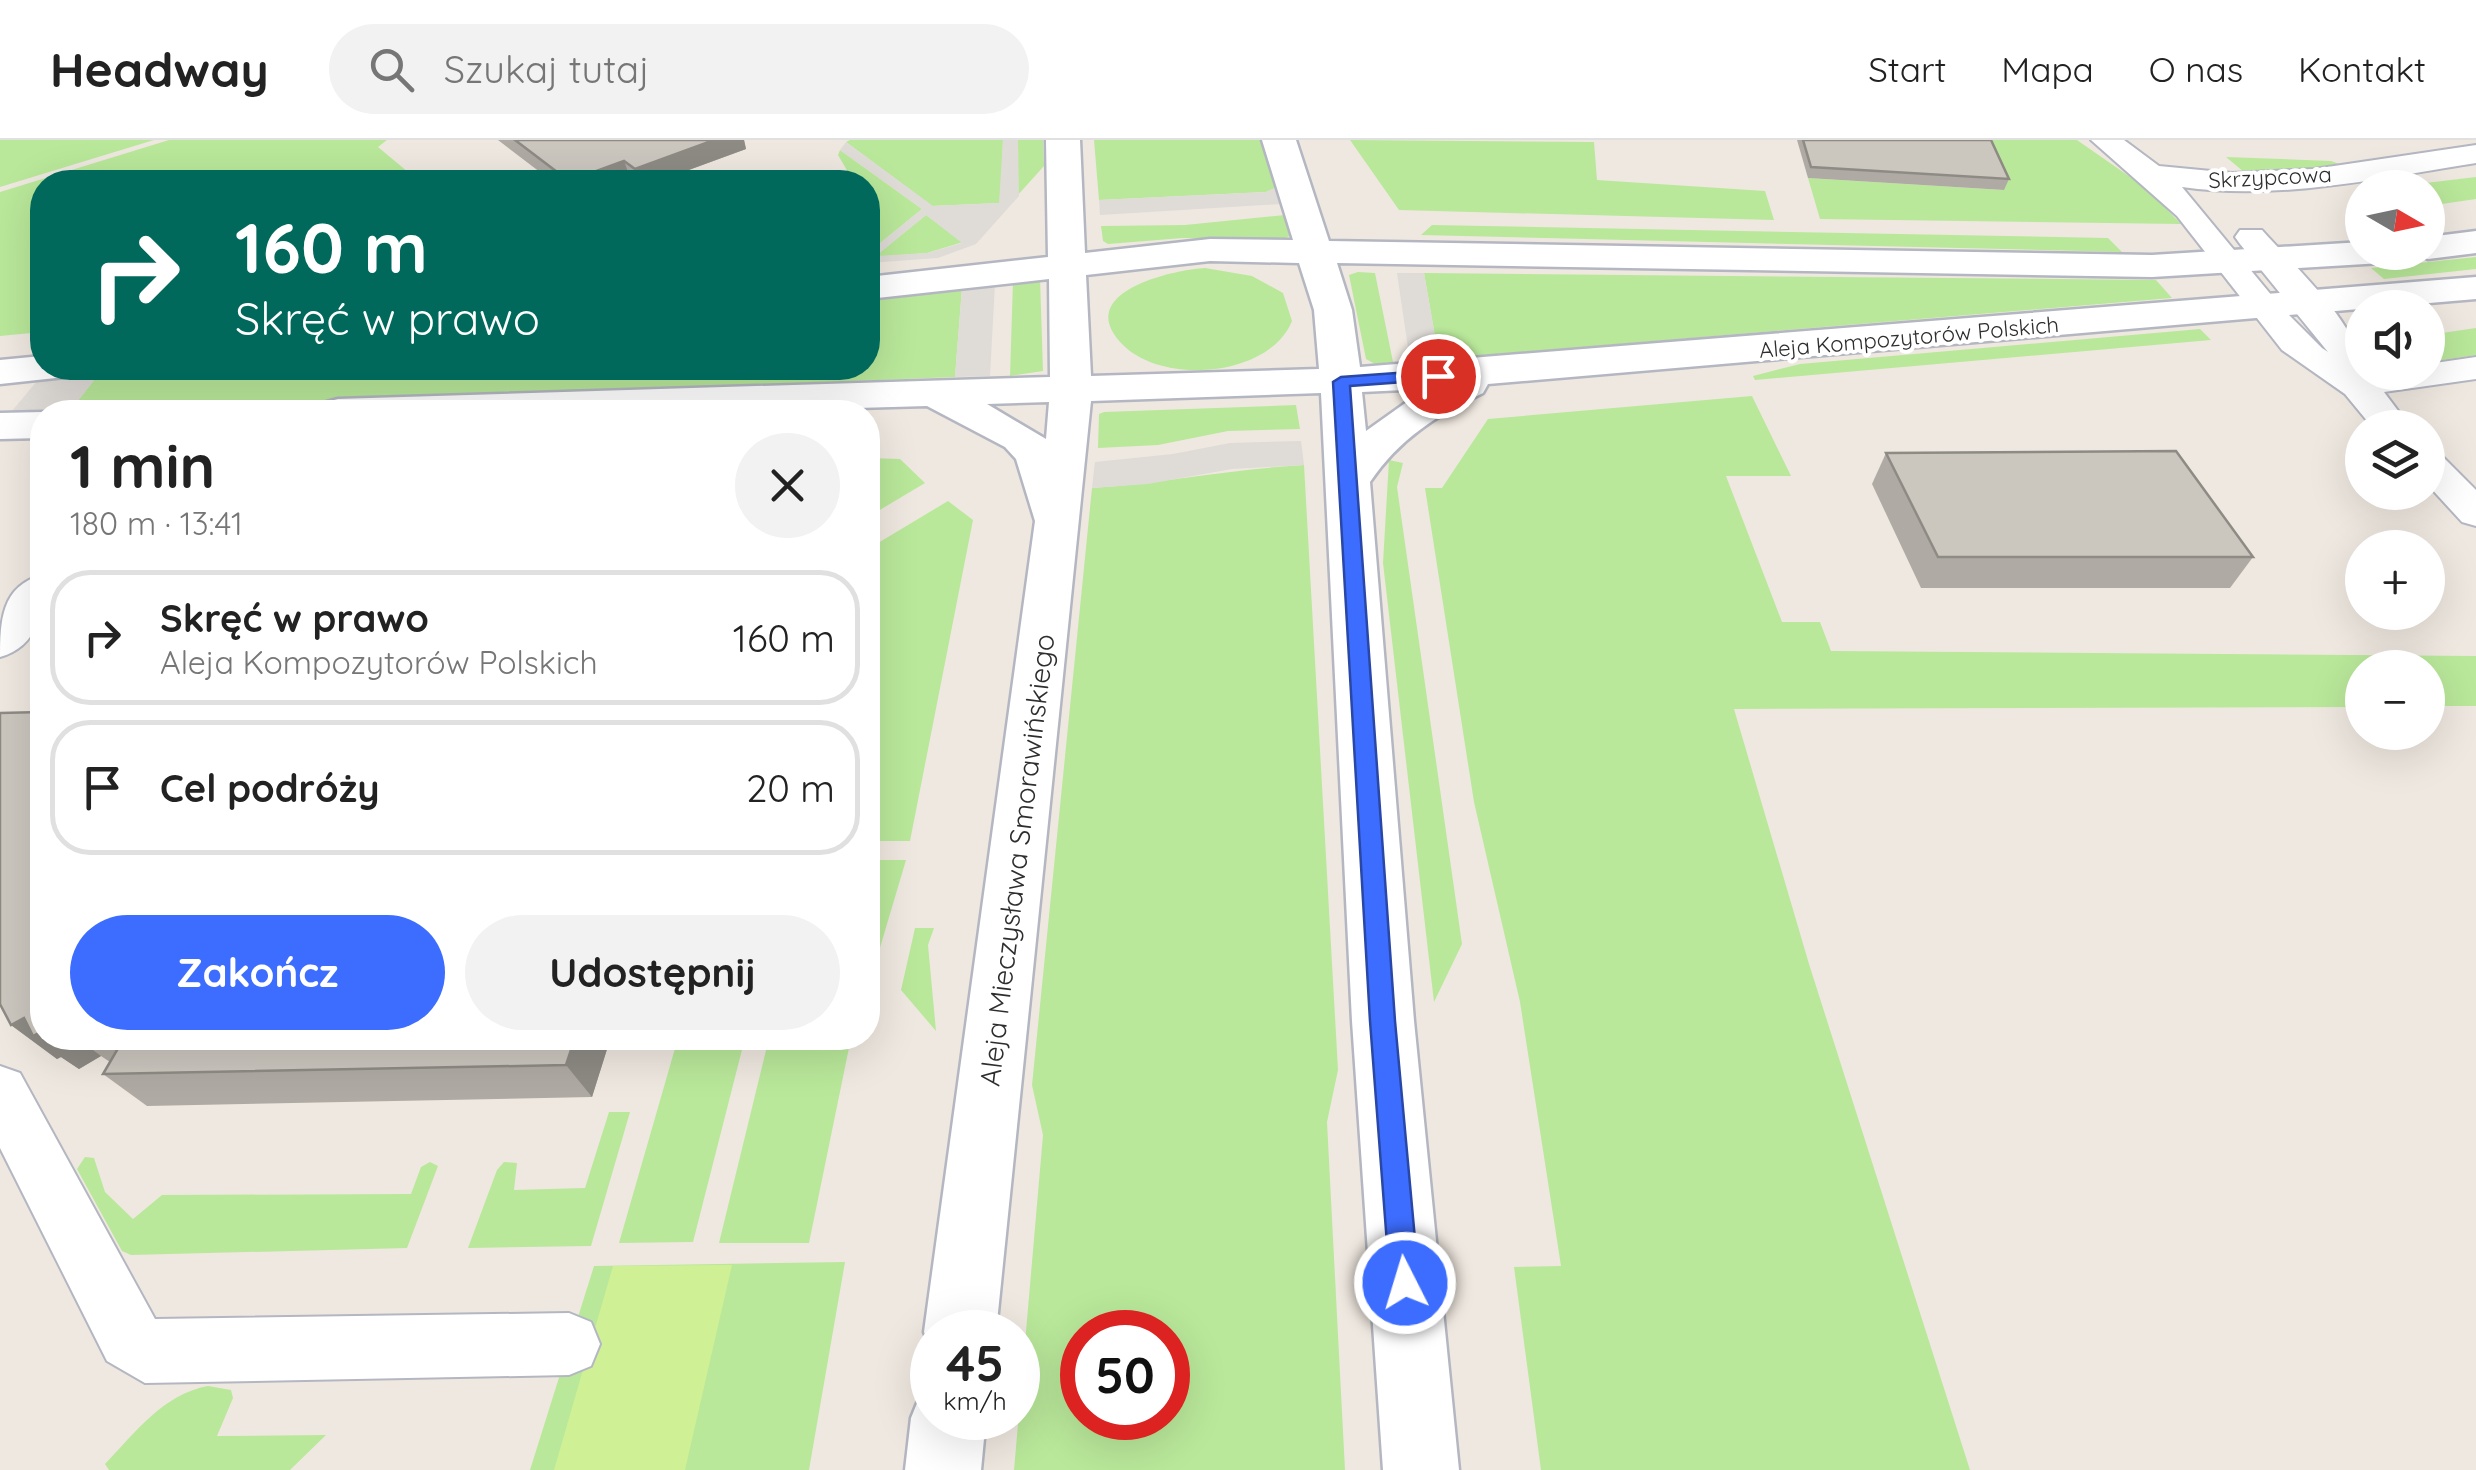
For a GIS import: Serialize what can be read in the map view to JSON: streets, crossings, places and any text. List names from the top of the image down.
{
  "streets": {
    "street": ["Skrzypcowa", "Aleja Kompozytorów Polskich", "Aleja Mieczysława Smorawińskiego"]
  },
  "crossings": [
    ["Aleja Kompozytorów Polskich", "Aleja Mieczysława Smorawińskiego"]
  ],
  "north": "right",
  "page": {
    "header": "Headway",
    "search": "Szukaj tutaj",
    "nav": [
      "Start",
      "Mapa",
      "O nas",
      "Kontakt"
    ],
    "map_buttons": ["+", "−"],
    "turn": ["160 m", "Skręć w prawo"],
    "heading": ["1 min", "180 m · 13:41"],
    "list": [
      {
        "name": "Skręć w prawo",
        "note": "Aleja Kompozytorów Polskich",
        "value": "160 m"
      },
      {
        "name": "Cel podróży",
        "value": "20 m"
      }
    ],
    "buttons": ["Zakończ", "Udostępnij"],
    "speed": "45 km/h",
    "limit": "50"
  }
}
